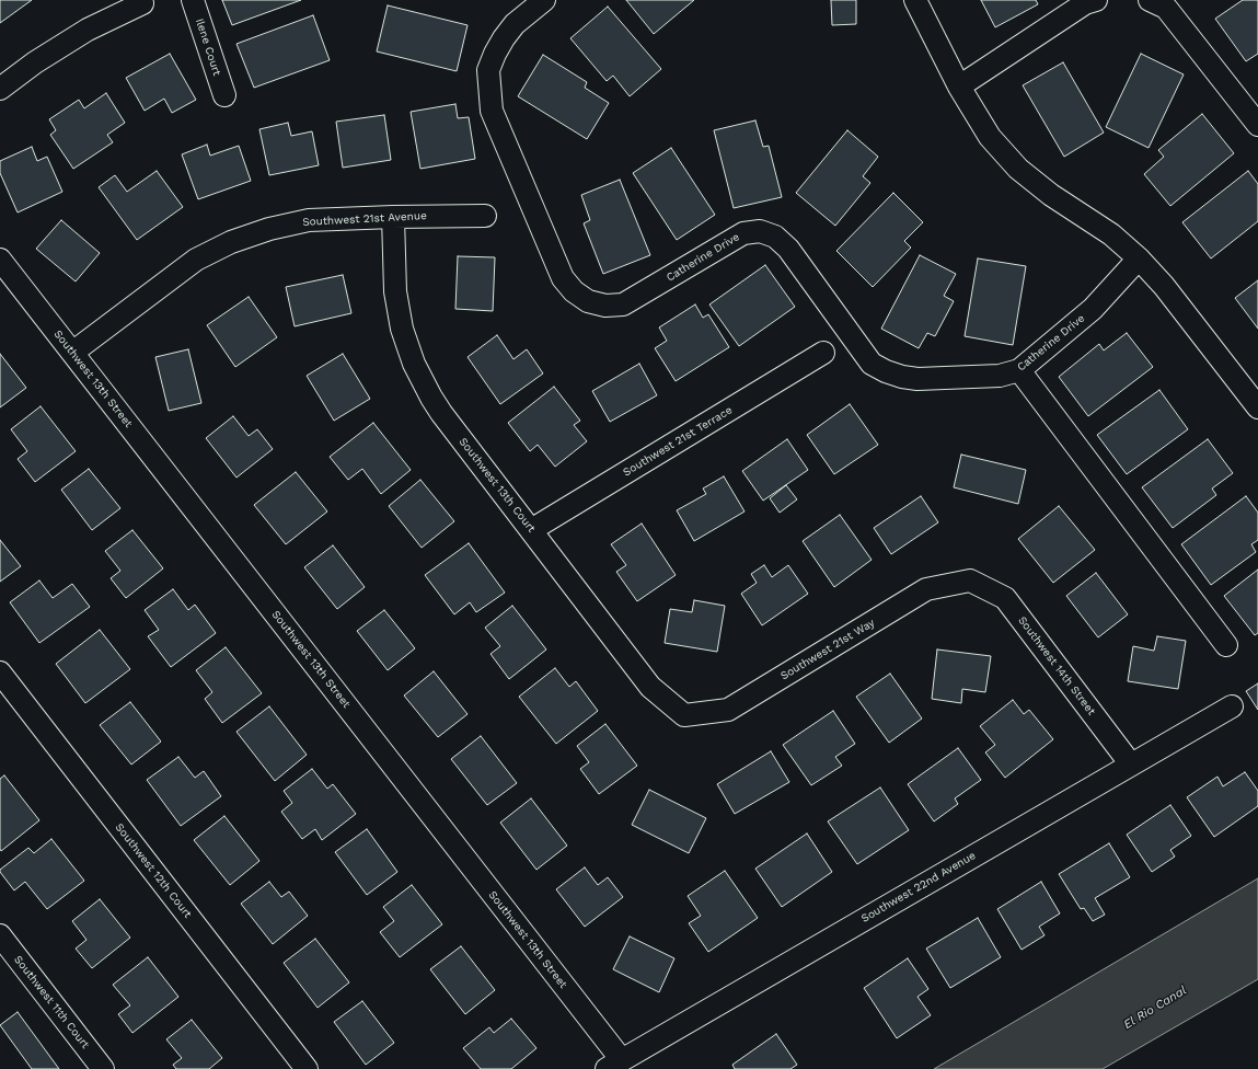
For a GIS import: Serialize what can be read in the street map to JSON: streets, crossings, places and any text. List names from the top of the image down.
{
  "streets": {
    "street": [
      "Ilene Court",
      "Southwest 21st Avenue",
      "Catherine Drive",
      "Southwest 13th Street",
      "Southwest 21st Terrace",
      "Southwest 13th Court",
      "Southwest 21st Way",
      "Southwest 14th Street",
      "Southwest 12th Court",
      "Southwest 22nd Avenue",
      "Southwest 11th Court"
    ]
  },
  "crossings": [
    ["Southwest 21st Avenue", "Southwest 13th Street"],
    ["Southwest 21st Avenue", "Southwest 13th Court"],
    ["Southwest 13th Street", "Southwest 22nd Avenue"],
    ["Southwest 21st Terrace", "Southwest 13th Court"],
    ["Southwest 13th Court", "Southwest 21st Way"],
    ["Southwest 21st Way", "Southwest 14th Street"],
    ["Southwest 14th Street", "Southwest 22nd Avenue"]
  ],
  "water": ["El Rio Canal"]
}
